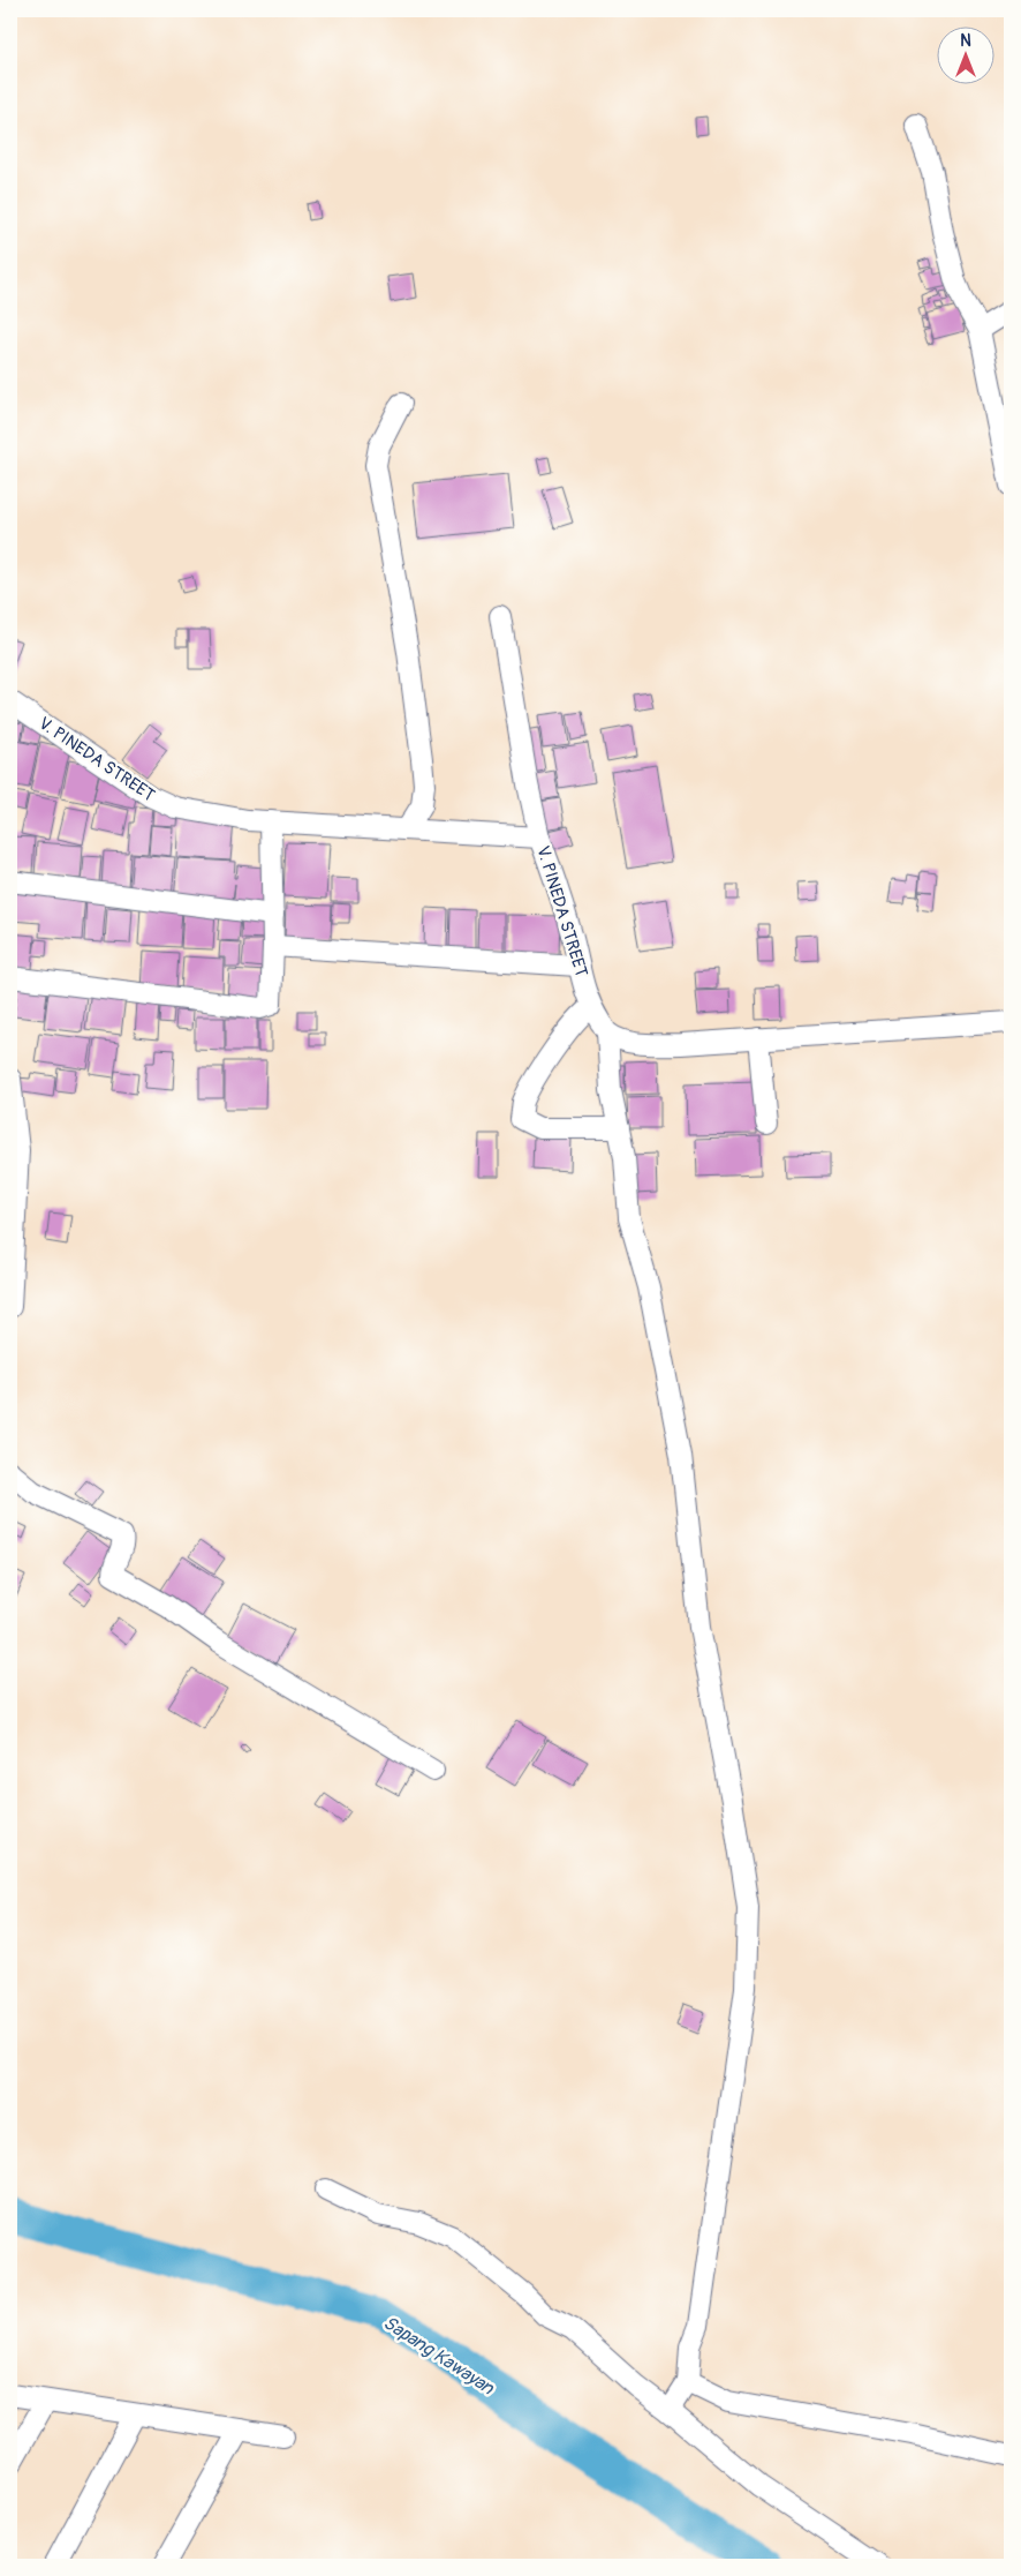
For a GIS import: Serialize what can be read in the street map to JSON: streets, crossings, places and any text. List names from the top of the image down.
{
  "streets": {
    "street": ["V. PINEDA STREET"]
  },
  "water": ["Sapang Kawayan"],
  "north": "top"
}
